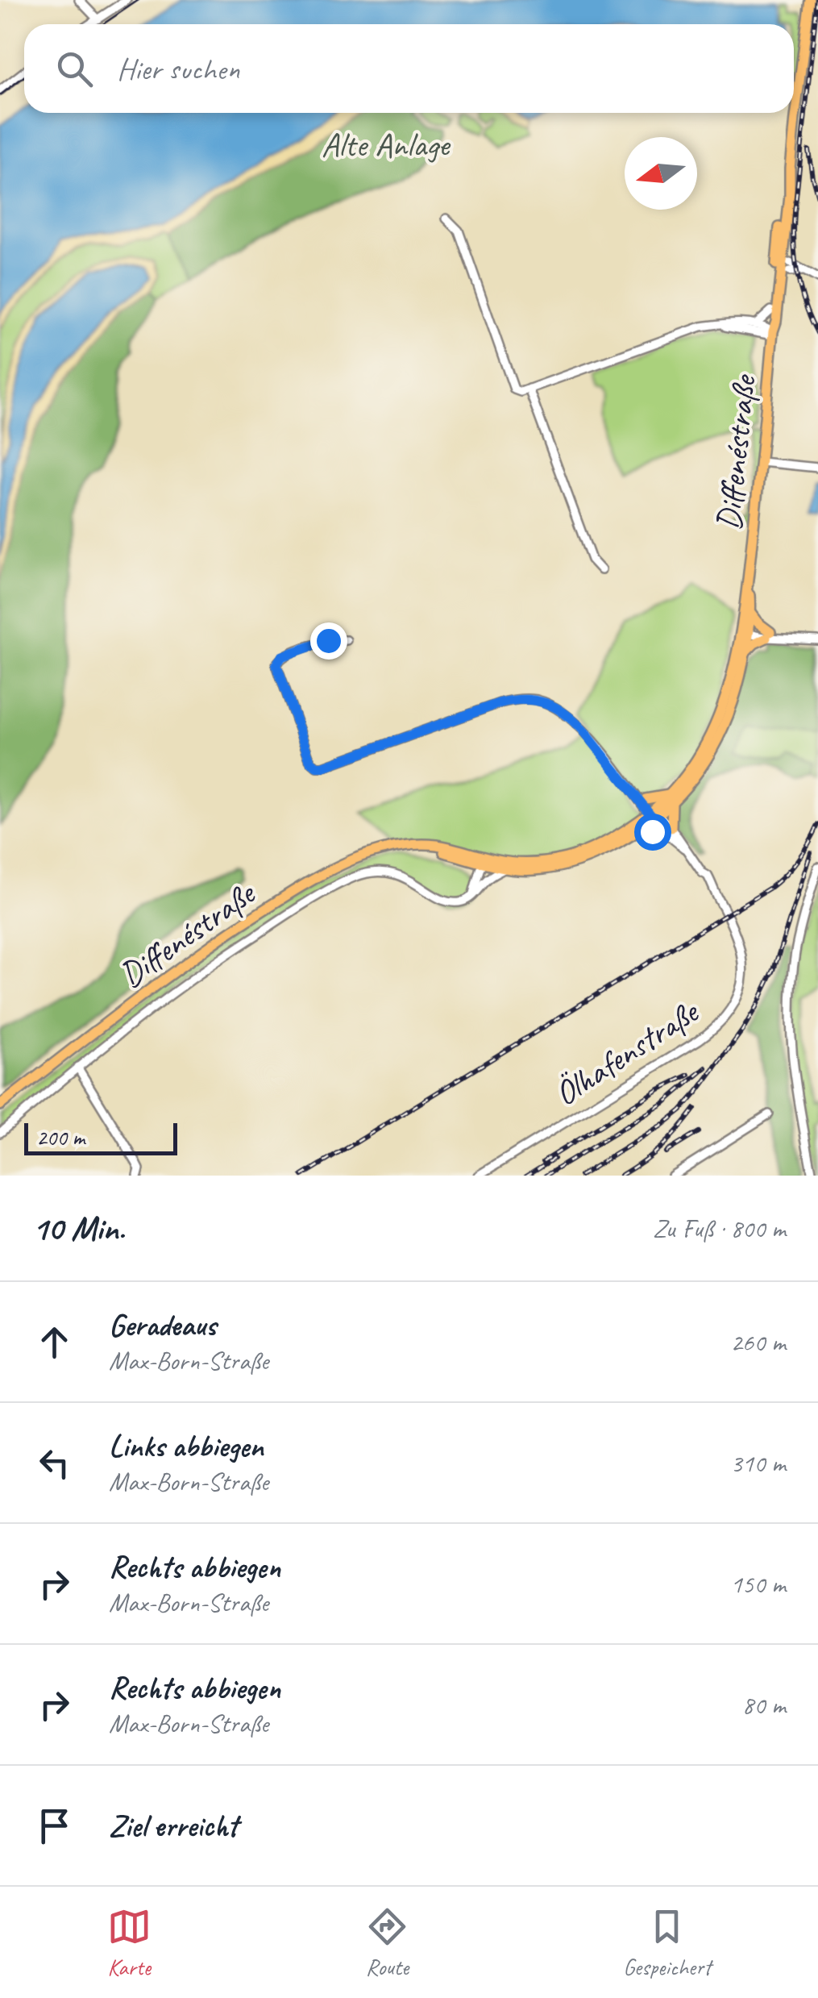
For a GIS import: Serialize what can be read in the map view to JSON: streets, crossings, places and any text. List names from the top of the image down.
{
  "streets": {
    "main road": ["Diffenéstraße"],
    "street": ["Ölhafenstraße"]
  },
  "crossings": [
    ["Diffenéstraße", "Ölhafenstraße"]
  ],
  "parks": ["Alte Anlage"],
  "scale_bar": "200 m",
  "north": "left",
  "page": {
    "search": "Hier suchen",
    "scale": "200 m",
    "heading": ["10 Min.", "Zu Fuß · 800 m"],
    "list": [
      ["Geradeaus", "Max-Born-Straße", "260 m"],
      ["Links abbiegen", "Max-Born-Straße", "310 m"],
      ["Rechts abbiegen", "Max-Born-Straße", "150 m"],
      ["Rechts abbiegen", "Max-Born-Straße", "80 m"],
      "Ziel erreicht"
    ],
    "nav": ["Karte", "Route", "Gespeichert"]
  }
}
